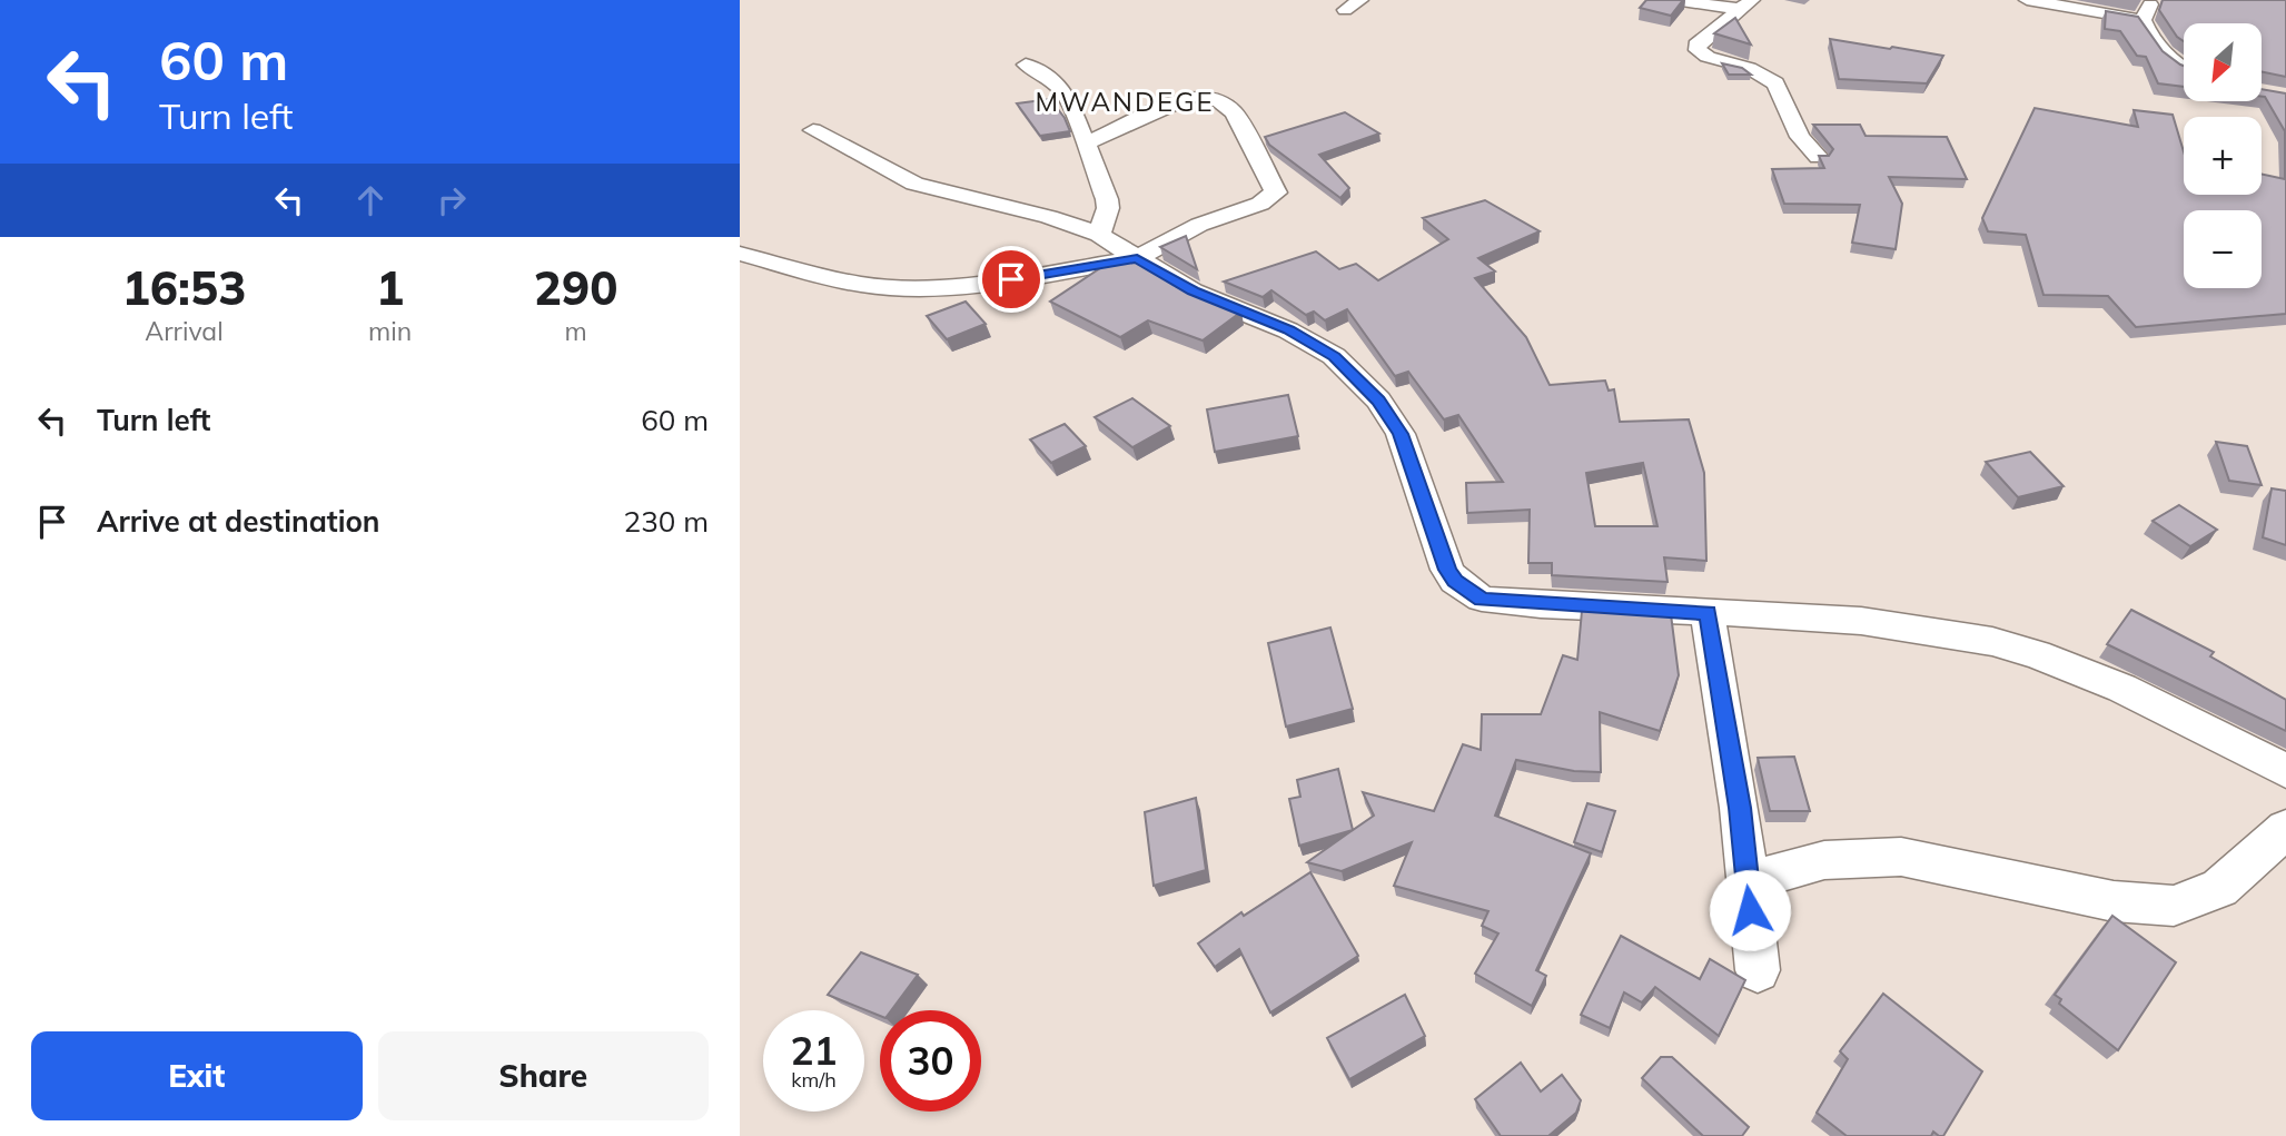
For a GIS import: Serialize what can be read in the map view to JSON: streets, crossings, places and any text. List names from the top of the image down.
{
  "districts": ["MWANDEGE"],
  "north": "bottom left",
  "page": {
    "turn": ["60 m", "Turn left"],
    "map_buttons": ["+", "−"],
    "eta": [
      "16:53",
      "Arrival",
      "1",
      "min",
      "290",
      "m"
    ],
    "list": [
      {
        "name": "Turn left",
        "value": "60 m"
      },
      {
        "name": "Arrive at destination",
        "value": "230 m"
      }
    ],
    "speed": "21 km/h",
    "limit": "30",
    "buttons": ["Exit", "Share"]
  }
}
